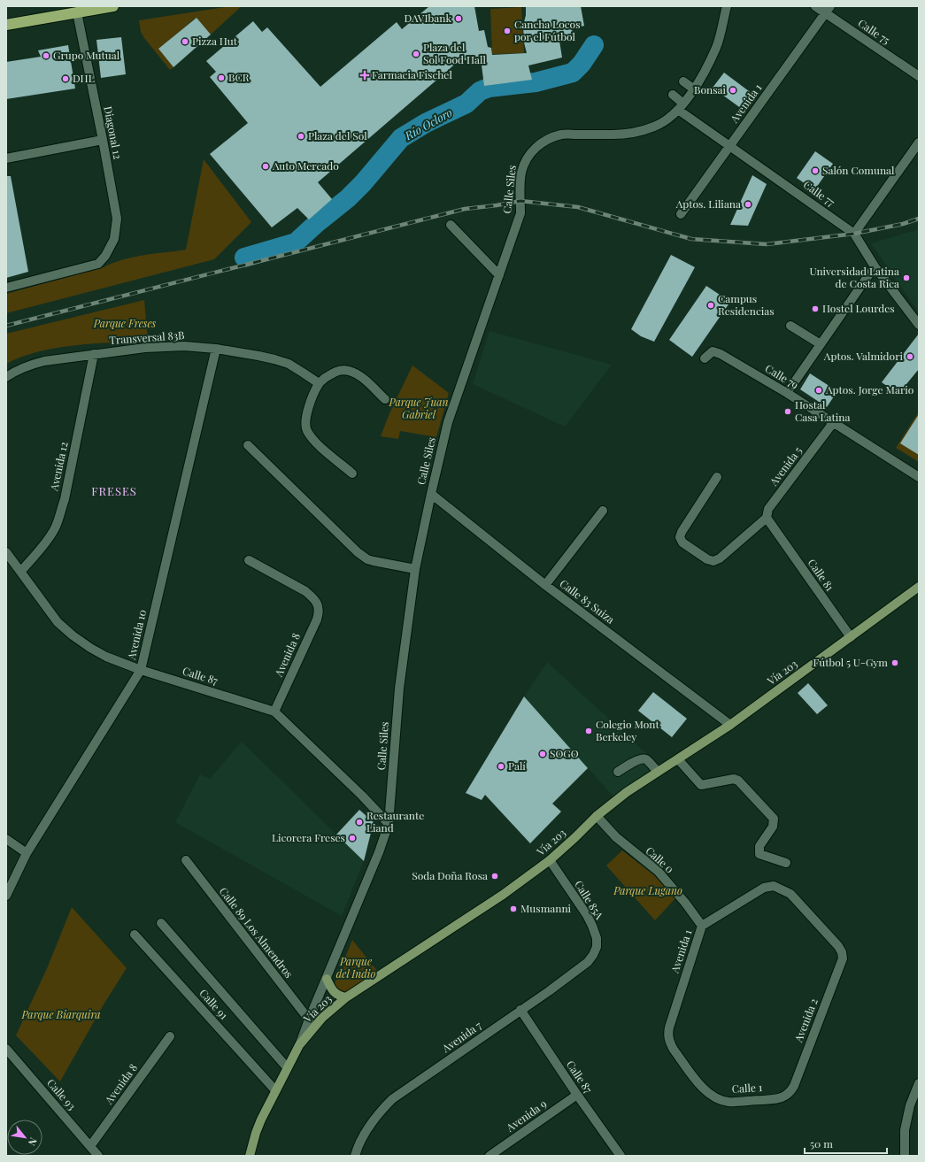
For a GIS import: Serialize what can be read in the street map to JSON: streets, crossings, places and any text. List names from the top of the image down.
{
  "streets": {
    "main road": ["Vía 203"],
    "street": [
      "Calle 75",
      "Avenida 1",
      "Diagonal 12",
      "Calle Siles",
      "Calle 77",
      "Transversal 83B",
      "Calle 79",
      "Avenida 12",
      "Avenida 5",
      "Calle 81",
      "Calle 83 Suiza",
      "Avenida 10",
      "Avenida 8",
      "Calle 87",
      "Calle 0",
      "Calle 85A",
      "Calle 89 Los Almendros",
      "Calle 91",
      "Avenida 2",
      "Avenida 7",
      "Calle 1",
      "Calle 93",
      "Avenida 9"
    ]
  },
  "crossings": [
    ["Calle 75", "Avenida 1"],
    ["Avenida 1", "Calle 77"],
    ["Avenida 1", "Calle 0"],
    ["Avenida 1", "Avenida 2"],
    ["Avenida 1", "Calle 1"],
    ["Calle Siles", "Calle 77"],
    ["Calle Siles", "Calle 83 Suiza"],
    ["Calle Siles", "Vía 203"],
    ["Calle Siles", "Calle 87"],
    ["Calle Siles", "Calle 89 Los Almendros"],
    ["Transversal 83B", "Avenida 12"],
    ["Transversal 83B", "Avenida 10"],
    ["Calle 79", "Avenida 5"],
    ["Avenida 12", "Calle 87"],
    ["Avenida 5", "Calle 81"],
    ["Calle 81", "Vía 203"],
    ["Calle 83 Suiza", "Vía 203"],
    ["Avenida 10", "Calle 87"],
    ["Avenida 8", "Calle 87"],
    ["Avenida 8", "Calle 93"],
    ["Vía 203", "Calle 0"],
    ["Vía 203", "Calle 85A"],
    ["Vía 203", "Calle 91"],
    ["Calle 87", "Avenida 7"],
    ["Calle 87", "Avenida 9"],
    ["Calle 85A", "Avenida 7"],
    ["Avenida 2", "Calle 1"]
  ],
  "districts": ["FRESES"],
  "water": ["Río Ocloro"],
  "parks": [
    "Parque Freses",
    "Parque Juan Gabriel",
    "Parque Lugano",
    "Parque del Indio",
    "Parque Biarquira"
  ],
  "places": {
    "other": [
      "DAVIbank",
      "Cancha Locos por el Fútbol",
      "Pizza Hut",
      "Plaza del Sol Food Hall",
      "Grupo Mutual",
      "BCR",
      "DHL",
      "Bonsai",
      "Plaza del Sol",
      "Auto Mercado",
      "Salón Comunal",
      "Aptos. Liliana",
      "Universidad Latina de Costa Rica",
      "Campus Residencias",
      "Hostel Lourdes",
      "Aptos. Valmidori",
      "Aptos. Jorge Mario",
      "Hostal Casa Latina",
      "Fútbol 5 U-Gym",
      "Colegio Mont Berkeley",
      "SOGO",
      "Palí",
      "Restaurante Liand",
      "Licorera Freses",
      "Soda Doña Rosa",
      "Musmanni"
    ],
    "health": ["Farmacia Fischel"]
  },
  "scale_bar": "50 m",
  "north": "bottom right"
}
